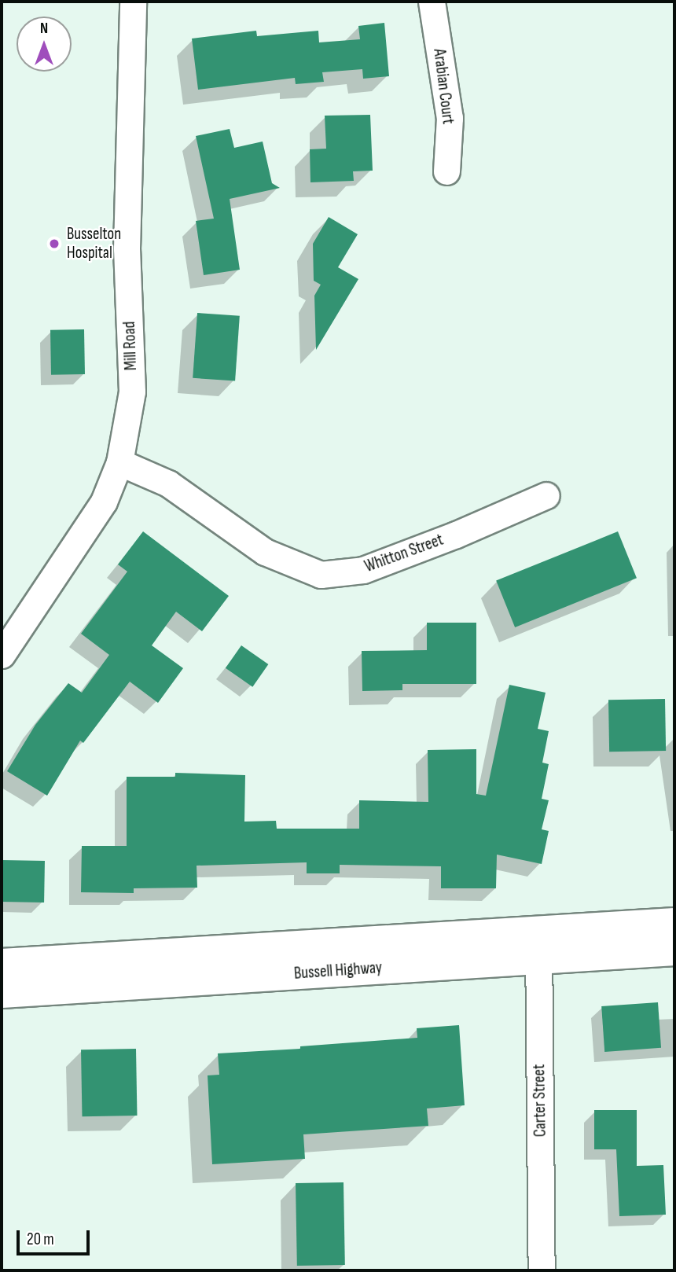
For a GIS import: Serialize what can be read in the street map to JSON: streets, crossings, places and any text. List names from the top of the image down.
{
  "streets": {
    "main road": ["Bussell Highway"],
    "street": [
      "Arabian Court",
      "Mill Road",
      "Whitton Street",
      "Carter Street"
    ]
  },
  "crossings": [
    ["Mill Road", "Whitton Street"],
    ["Bussell Highway", "Carter Street"]
  ],
  "places": ["Busselton Hospital"],
  "scale_bar": "20 m",
  "north": "top"
}
